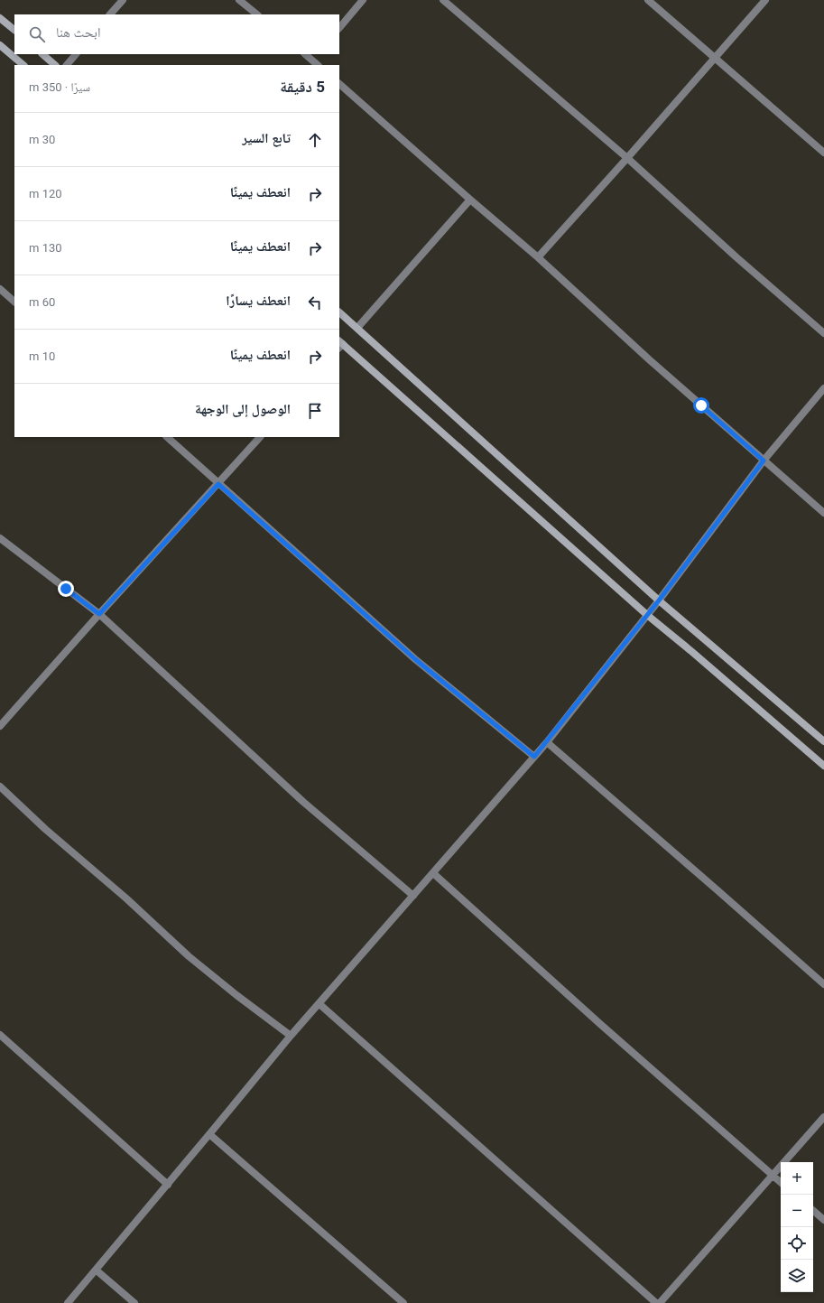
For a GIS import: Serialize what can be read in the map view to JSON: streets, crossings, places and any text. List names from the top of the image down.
{
  "page": {
    "search": "ابحث هنا",
    "heading": ["5 دقيقة", "سيرًا · 350 m"],
    "list": [
      ["تابع السير", "30 m"],
      ["انعطف يمينًا", "120 m"],
      ["انعطف يمينًا", "130 m"],
      ["انعطف يسارًا", "60 m"],
      ["انعطف يمينًا", "10 m"],
      "الوصول إلى الوجهة"
    ],
    "map_buttons": ["+", "−"]
  }
}
